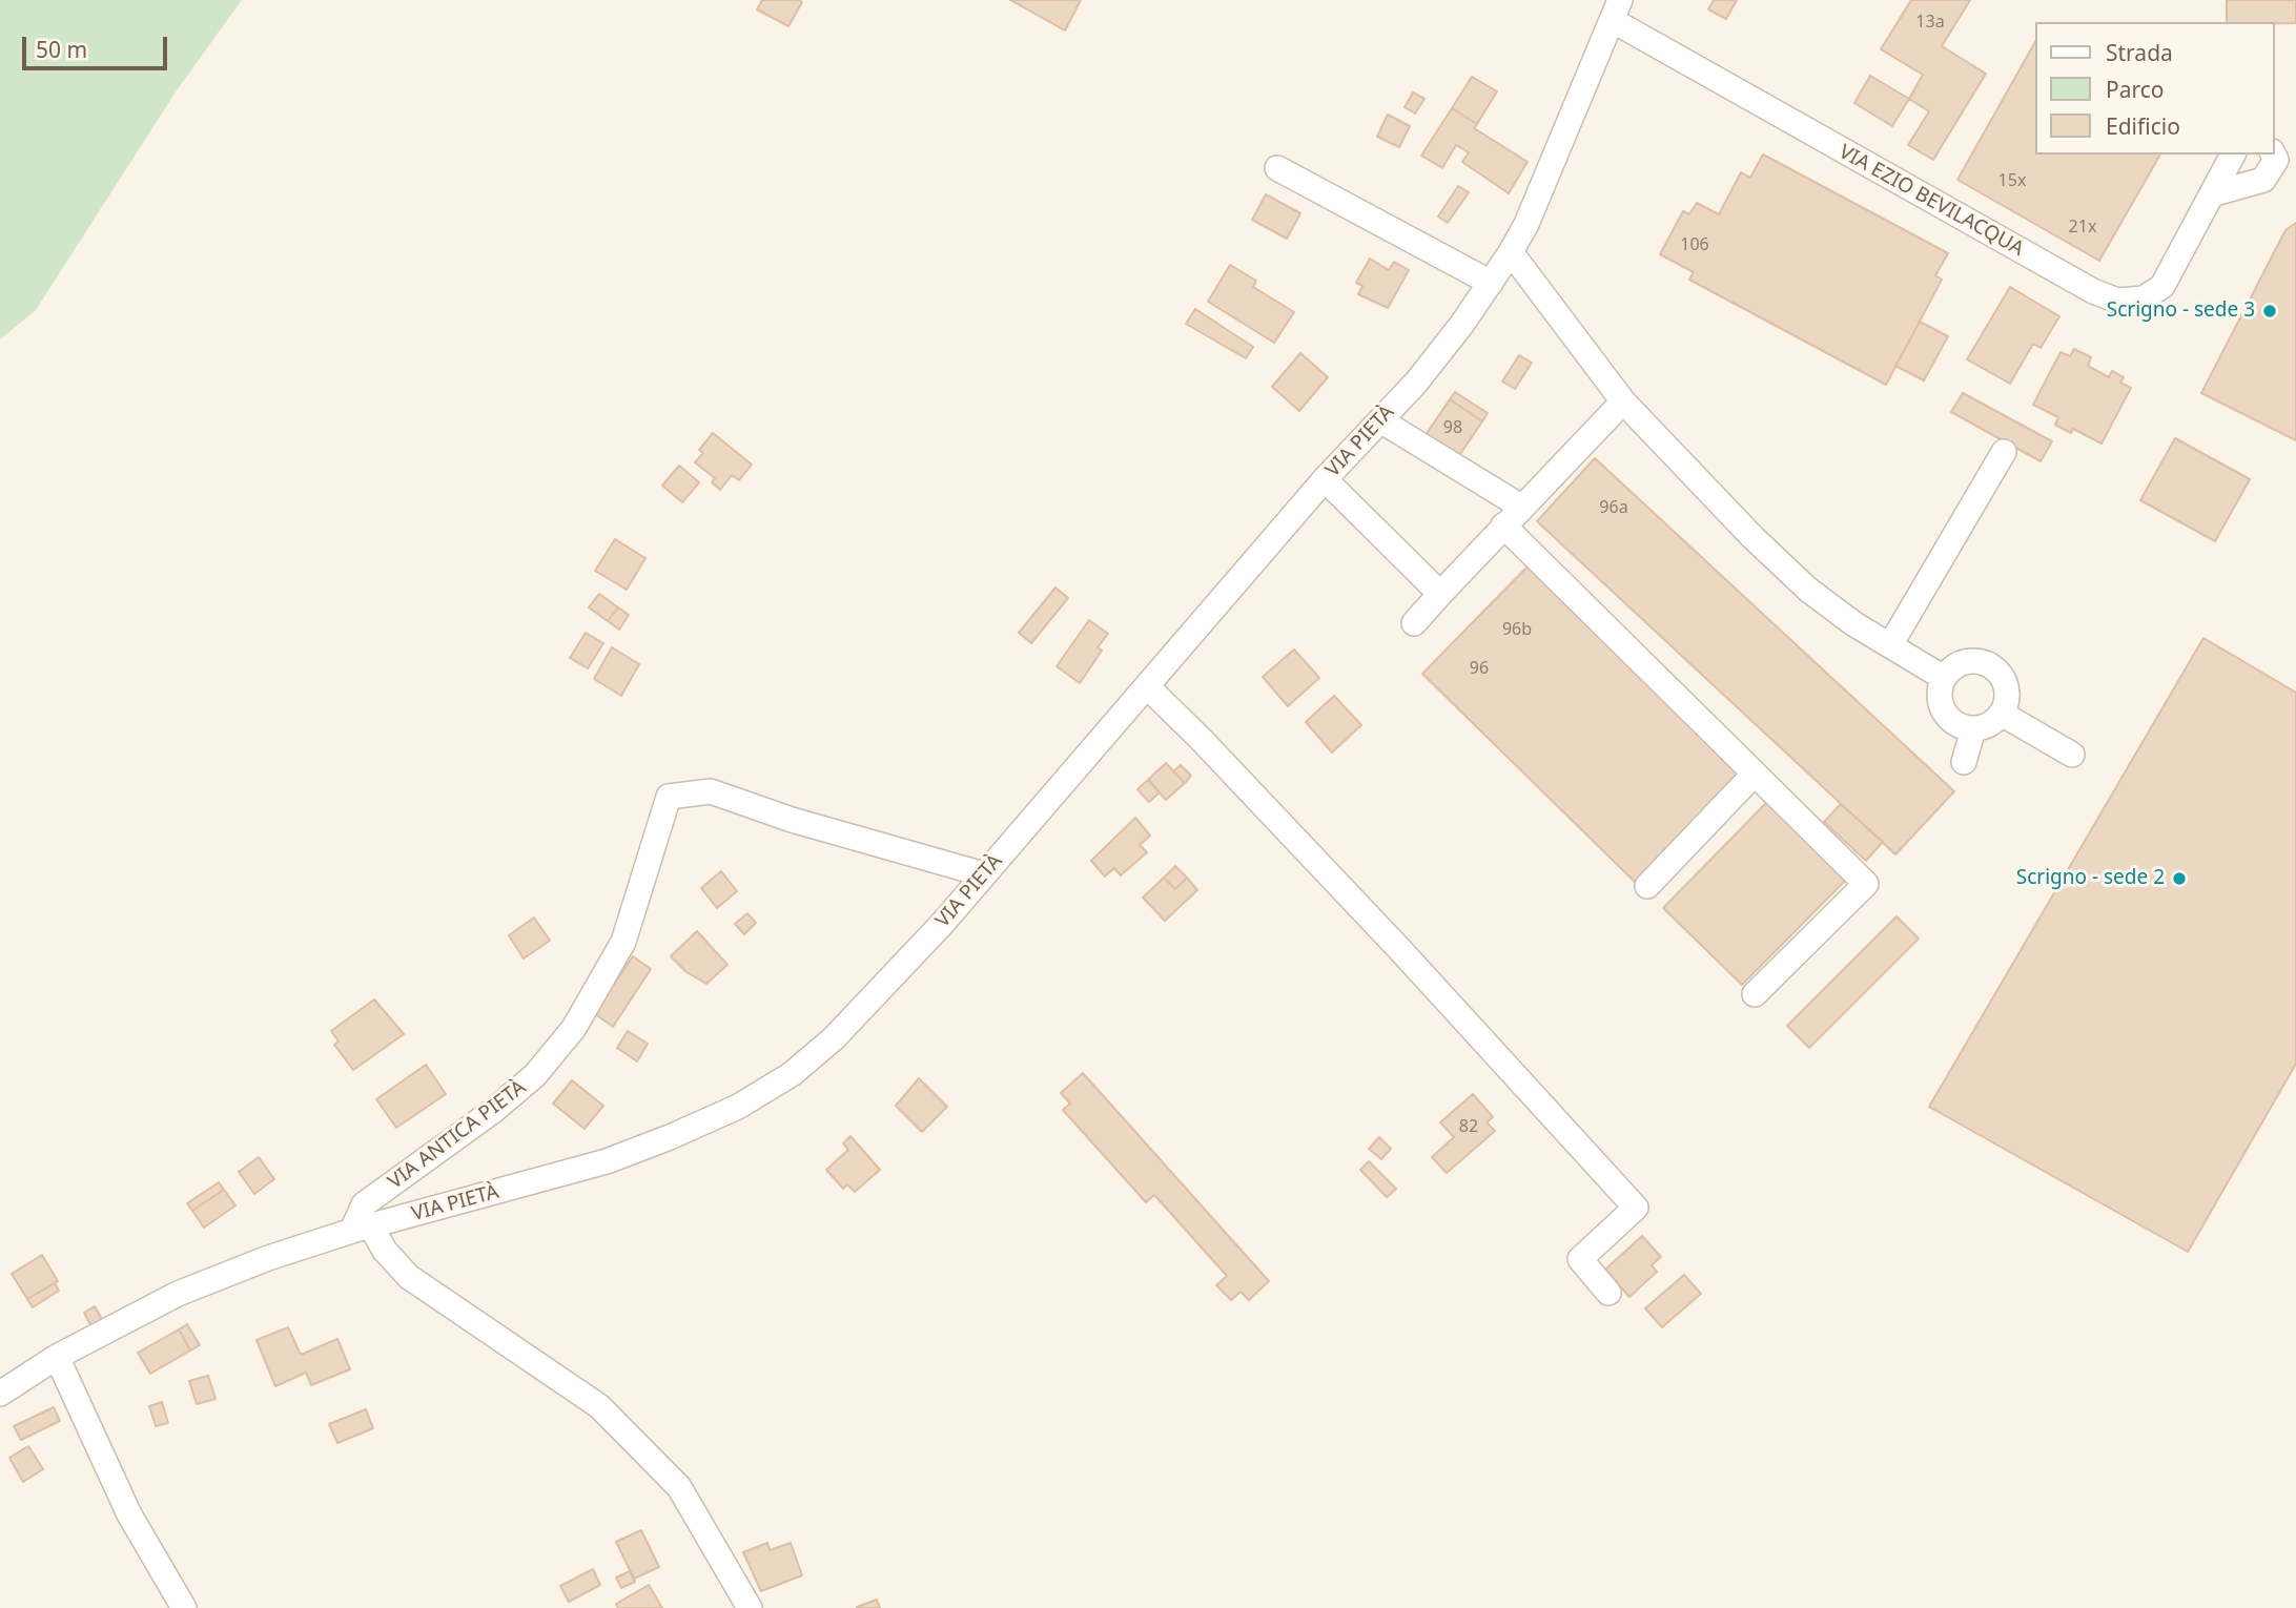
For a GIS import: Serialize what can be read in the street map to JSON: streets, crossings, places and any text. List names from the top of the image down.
{
  "streets": {
    "street": ["VIA EZIO BEVILACQUA", "VIA PIETÀ", "VIA ANTICA PIETÀ"]
  },
  "crossings": [
    ["VIA EZIO BEVILACQUA", "VIA PIETÀ"],
    ["VIA PIETÀ", "VIA ANTICA PIETÀ"]
  ],
  "places": ["Scrigno - sede 3", "Scrigno - sede 2"],
  "house_numbers": [
    "13a",
    "15x",
    "21x",
    "106",
    "98",
    "96a",
    "96b",
    "96",
    "82"
  ],
  "legend": ["Strada", "Parco", "Edificio"],
  "scale_bar": "50 m"
}
